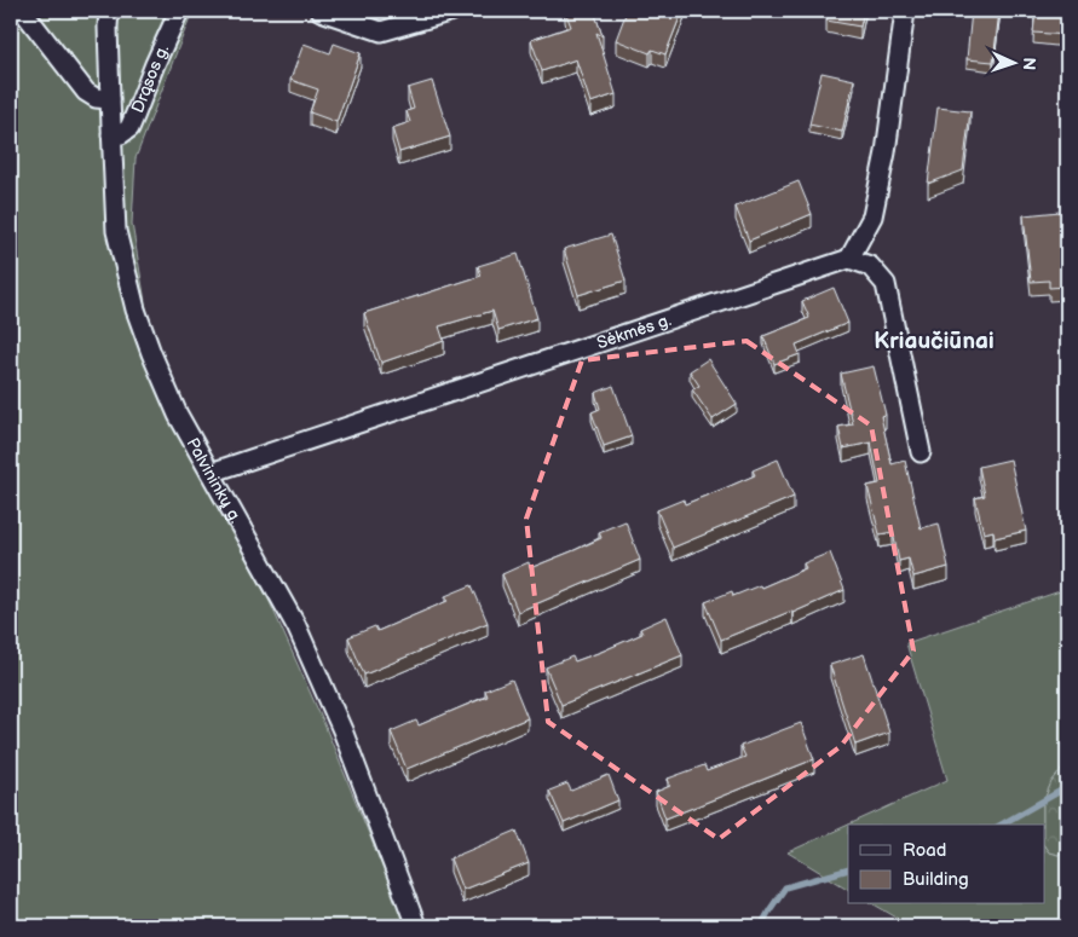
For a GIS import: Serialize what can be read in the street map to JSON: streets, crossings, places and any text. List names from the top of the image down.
{
  "streets": {
    "street": ["Drąsos g.", "Sėkmės g.", "Palvininkų g."]
  },
  "crossings": [
    ["Drąsos g.", "Palvininkų g."],
    ["Sėkmės g.", "Palvininkų g."]
  ],
  "districts": ["Kriaučiūnai"],
  "legend": ["Road", "Building"],
  "north": "right"
}
